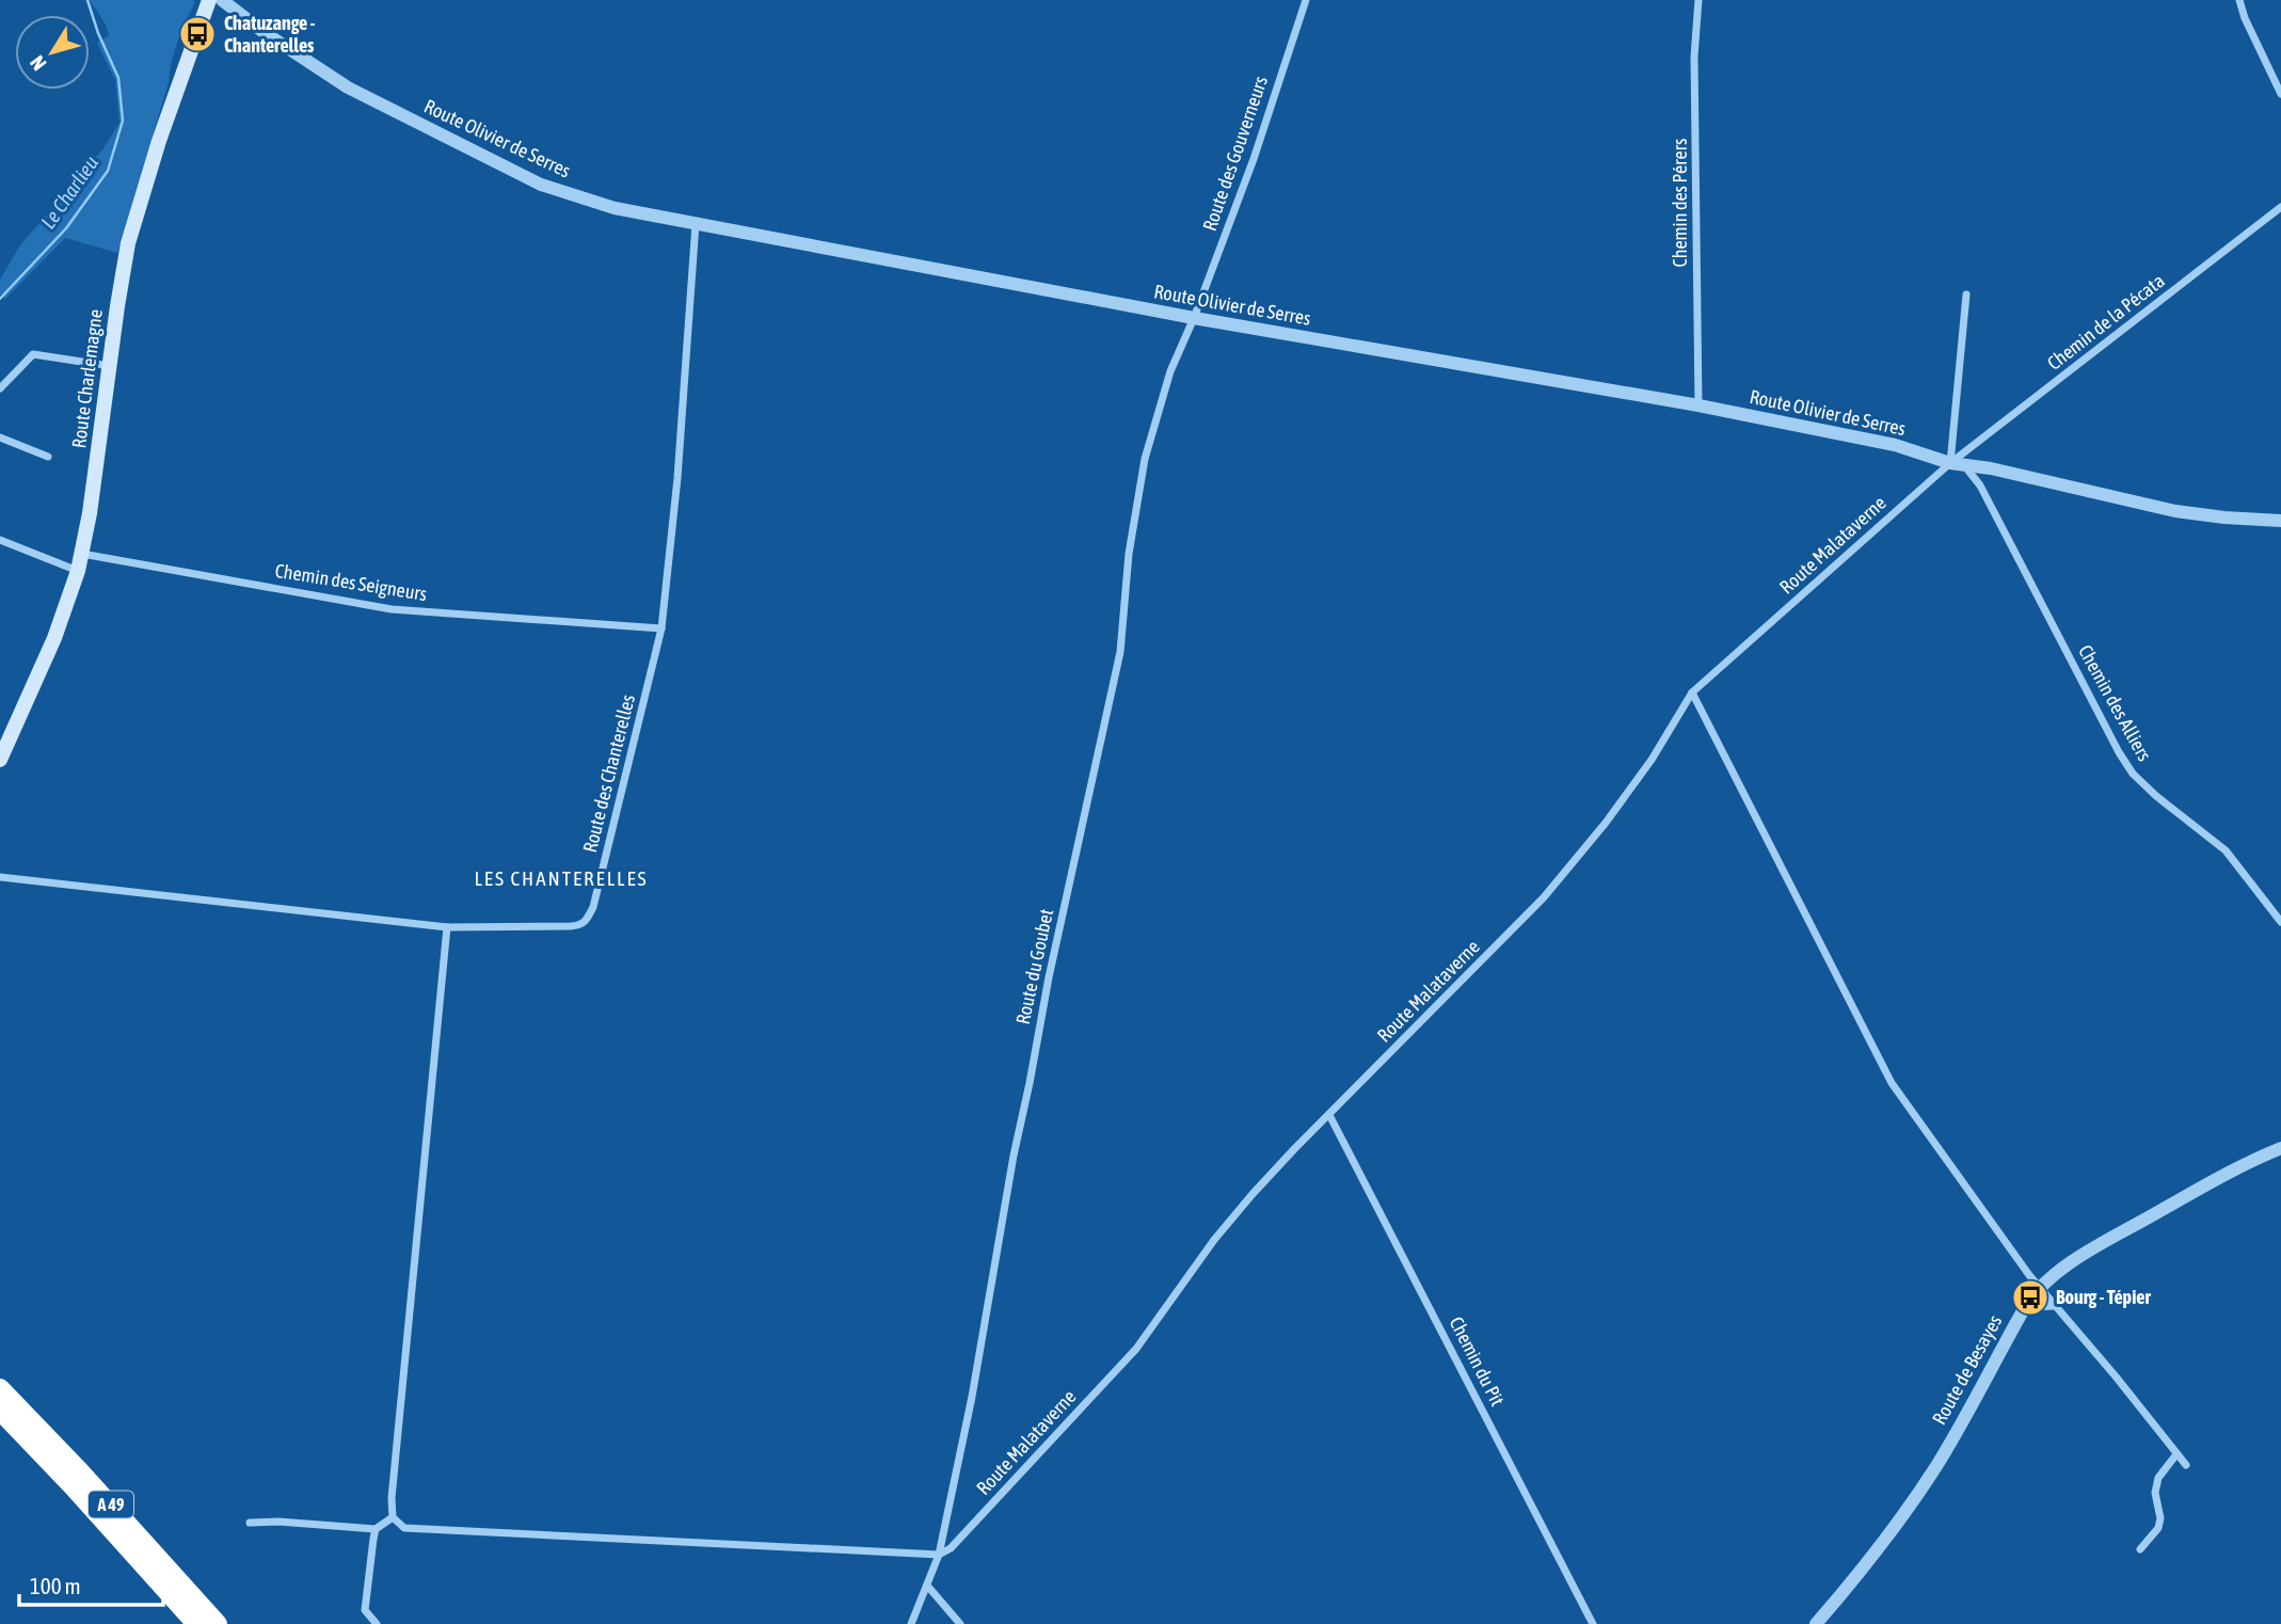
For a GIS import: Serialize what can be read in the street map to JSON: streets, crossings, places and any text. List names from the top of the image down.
{
  "streets": {
    "highway": ["A 49"],
    "main road": ["Route Charlemagne"],
    "street": [
      "Route Olivier de Serres",
      "Route des Gouverneurs",
      "Chemin des Pérers",
      "Chemin de la Pécata",
      "Route Malataverne",
      "Chemin des Seigneurs",
      "Chemin des Alliers",
      "Route des Chanterelles",
      "Route du Goubet",
      "Chemin du Pit",
      "Route de Besayes"
    ]
  },
  "crossings": [
    ["Route Olivier de Serres", "Route des Gouverneurs"],
    ["Route Olivier de Serres", "Chemin des Pérers"],
    ["Route Olivier de Serres", "Chemin de la Pécata"],
    ["Route Olivier de Serres", "Route Malataverne"],
    ["Route Olivier de Serres", "Chemin des Alliers"],
    ["Route Olivier de Serres", "Route des Chanterelles"],
    ["Route Olivier de Serres", "Route du Goubet"],
    ["Route des Gouverneurs", "Route du Goubet"],
    ["Chemin de la Pécata", "Route Malataverne"],
    ["Chemin de la Pécata", "Chemin des Alliers"],
    ["Route Charlemagne", "Chemin des Seigneurs"],
    ["Route Malataverne", "Chemin des Alliers"],
    ["Route Malataverne", "Route du Goubet"],
    ["Route Malataverne", "Chemin du Pit"],
    ["Chemin des Seigneurs", "Route des Chanterelles"]
  ],
  "districts": ["LES CHANTERELLES"],
  "water": ["Le Charlieu"],
  "places": {
    "bus stop": ["Chatuzange - Chanterelles", "Bourg - Tépier"]
  },
  "scale_bar": "100 m",
  "north": "bottom left"
}
